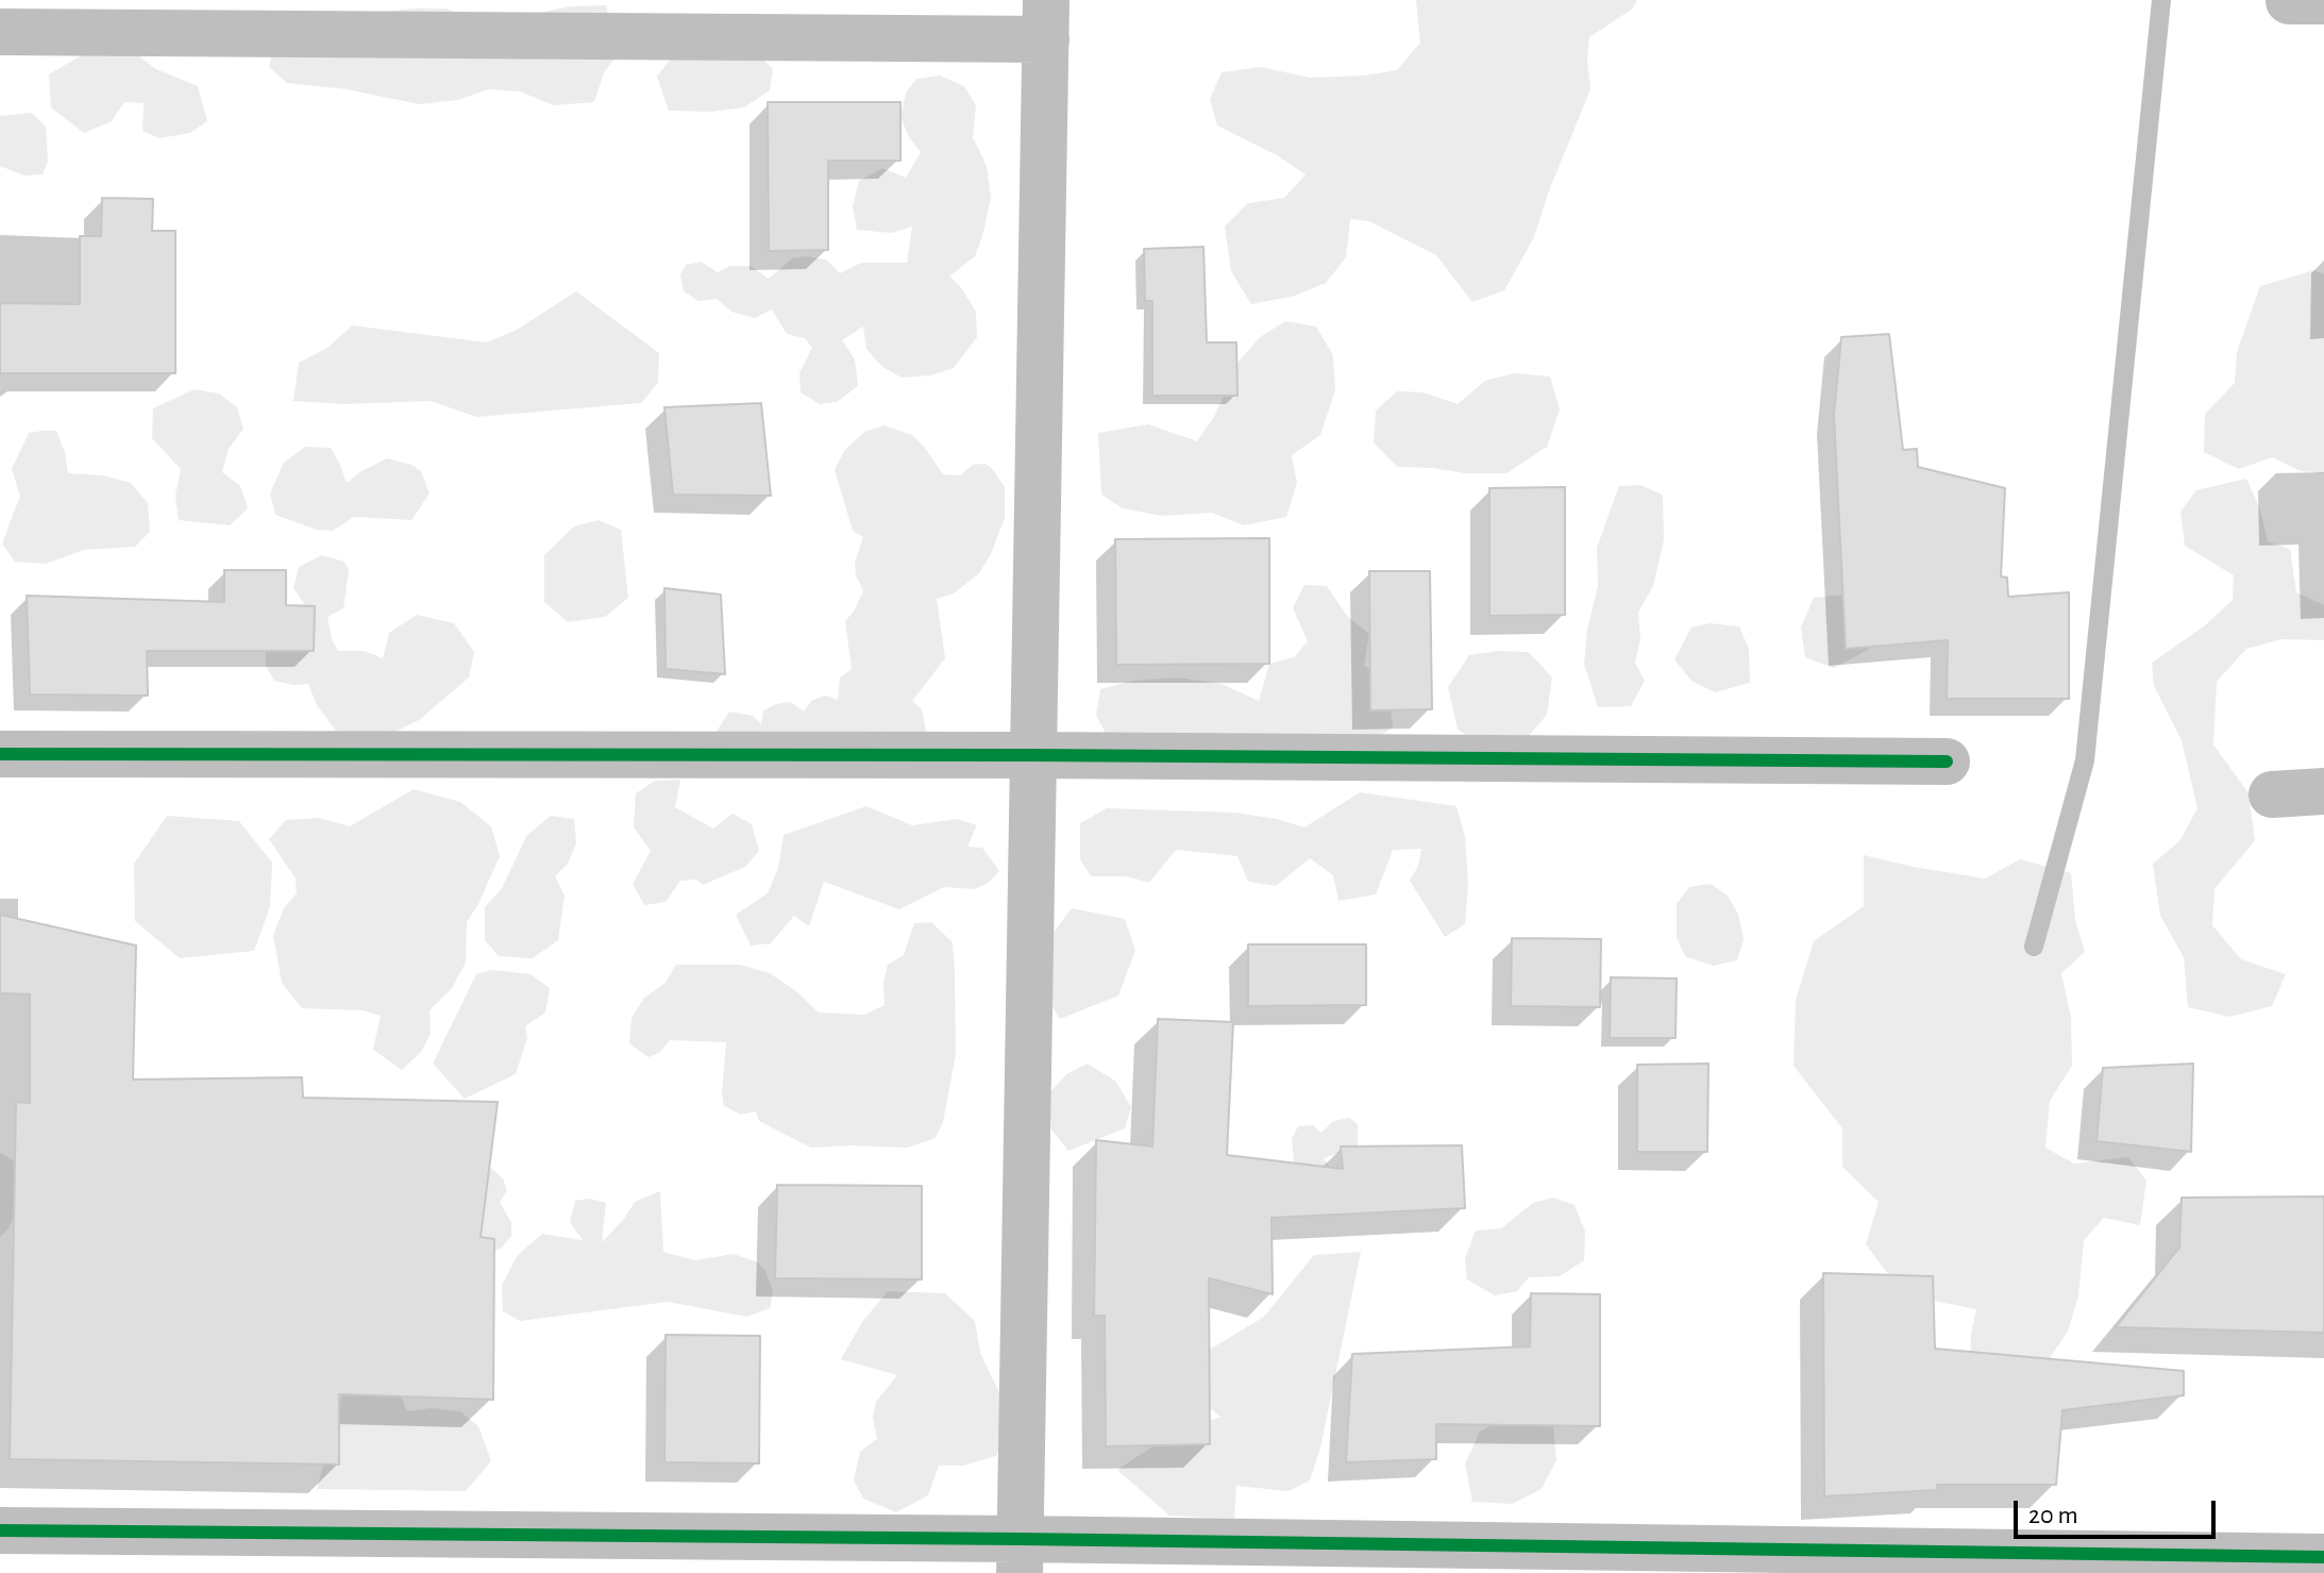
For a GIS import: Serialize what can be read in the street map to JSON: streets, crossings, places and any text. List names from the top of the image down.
{
  "scale_bar": "20 m"
}
